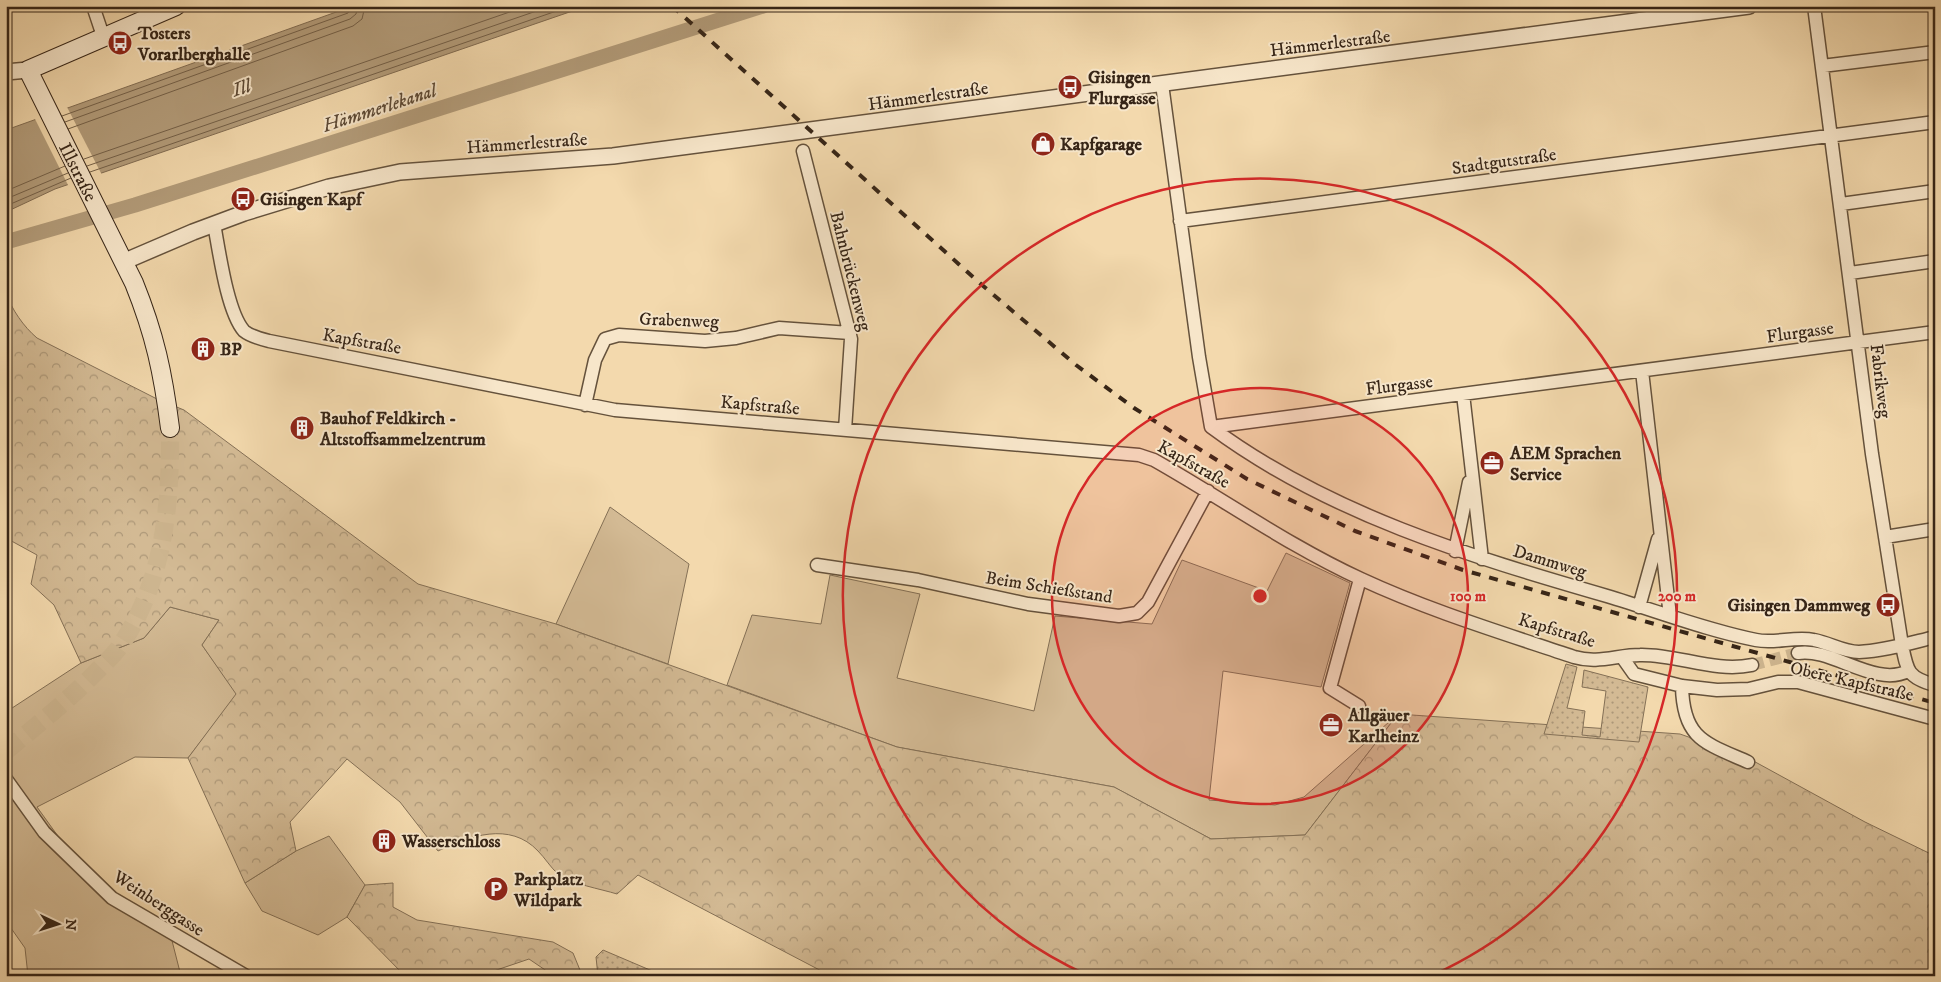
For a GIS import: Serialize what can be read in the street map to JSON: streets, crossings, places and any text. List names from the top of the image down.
{
  "streets": {
    "main road": ["Illstraße"],
    "street": [
      "Hämmerlestraße",
      "Stadtgutstraße",
      "Bahnbrückenweg",
      "Grabenweg",
      "Flurgasse",
      "Kapfstraße",
      "Fabrikweg",
      "Dammweg",
      "Beim Schießstand",
      "Obere Kapfstraße",
      "Weinberggasse"
    ]
  },
  "crossings": [
    ["Hämmerlestraße", "Illstraße"],
    ["Hämmerlestraße", "Kapfstraße"],
    ["Stadtgutstraße", "Fabrikweg"],
    ["Bahnbrückenweg", "Grabenweg"],
    ["Bahnbrückenweg", "Kapfstraße"],
    ["Grabenweg", "Kapfstraße"],
    ["Flurgasse", "Fabrikweg"],
    ["Flurgasse", "Dammweg"],
    ["Kapfstraße", "Beim Schießstand"],
    ["Kapfstraße", "Obere Kapfstraße"],
    ["Fabrikweg", "Dammweg"]
  ],
  "water": ["Ill", "Hämmerlekanal"],
  "places": {
    "bus stop": [
      "Tosters Vorarlberghalle",
      "Gisingen Flurgasse",
      "Gisingen Kapf",
      "Gisingen Dammweg"
    ],
    "shop": ["Kapfgarage"],
    "building": ["BP", "Bauhof Feldkirch - Altstoffsammelzentrum", "Wasserschloss"],
    "office": ["AEM Sprachen Service", "Allgäuer Karlheinz"],
    "parking": ["Parkplatz Wildpark"]
  },
  "north": "right",
  "rings": ["100 m", "200 m"]
}
